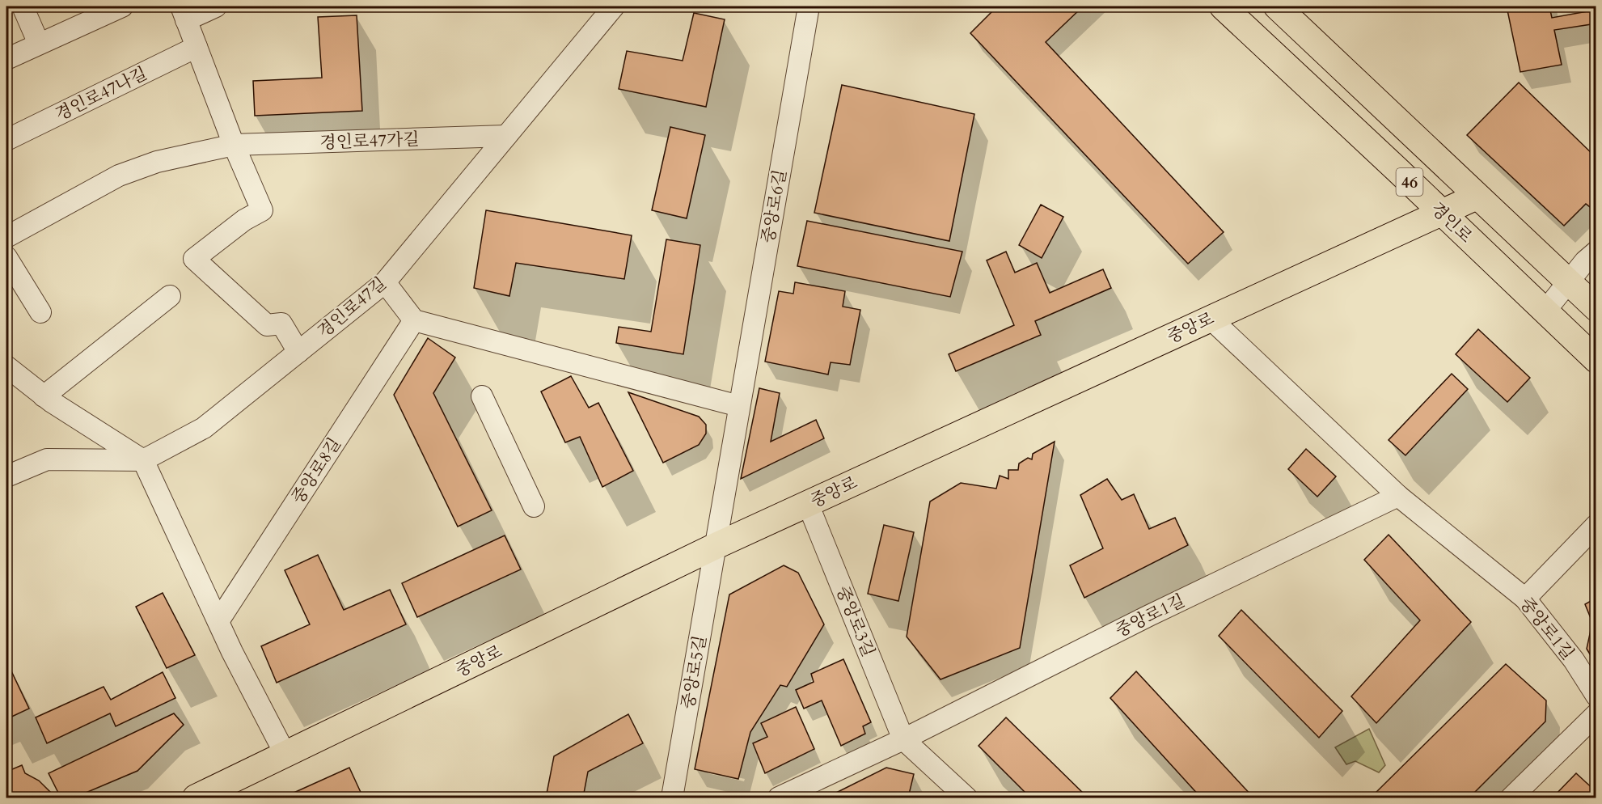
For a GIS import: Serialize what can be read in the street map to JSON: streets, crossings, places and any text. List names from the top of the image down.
{
  "streets": {
    "main road": ["46", "경인로", "중앙로"],
    "street": [
      "경인로47나길",
      "경인로47가길",
      "중앙로6길",
      "경인로47길",
      "중앙로8길",
      "중앙로1길",
      "중앙로3길",
      "중앙로5길"
    ]
  },
  "crossings": [
    ["경인로47가길", "경인로47길"],
    ["46", "중앙로"],
    ["중앙로6길", "중앙로"],
    ["중앙로6길", "중앙로5길"],
    ["경인로", "중앙로"],
    ["중앙로", "중앙로1길"],
    ["중앙로", "중앙로3길"],
    ["중앙로", "중앙로5길"],
    ["중앙로1길", "중앙로3길"]
  ]
}
